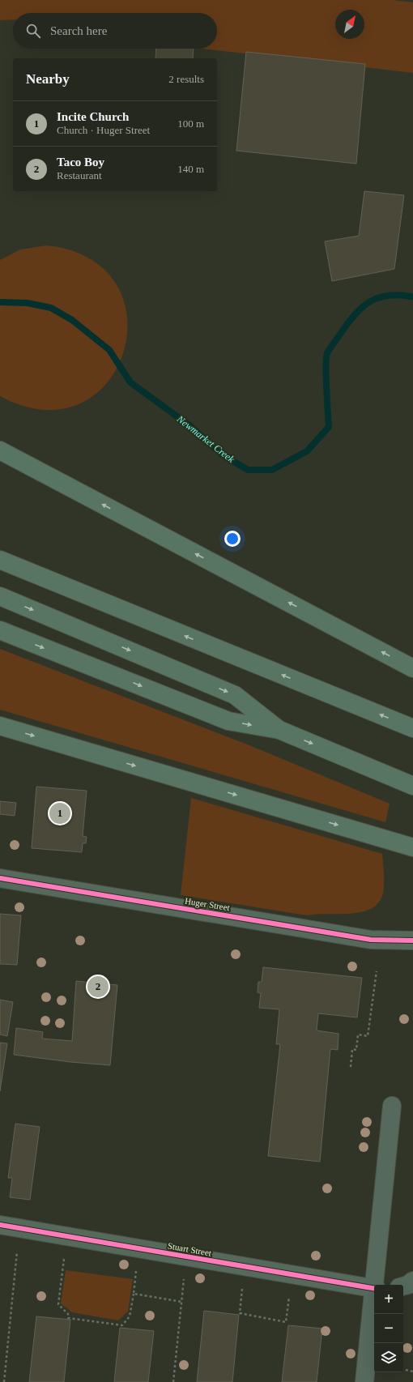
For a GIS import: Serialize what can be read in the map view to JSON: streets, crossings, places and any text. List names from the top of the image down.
{
  "streets": {
    "street": ["Huger Street", "Stuart Street"]
  },
  "water": ["Newmarket Creek"],
  "north": "top right",
  "page": {
    "search": "Search here",
    "heading": ["Nearby", "2 results"],
    "list": [
      {
        "mark": "1",
        "name": "Incite Church",
        "note": "Church · Huger Street",
        "value": "100 m"
      },
      {
        "mark": "2",
        "name": "Taco Boy",
        "note": "Restaurant",
        "value": "140 m"
      }
    ],
    "pins": ["1", "2"],
    "map_buttons": ["+", "−"]
  }
}
